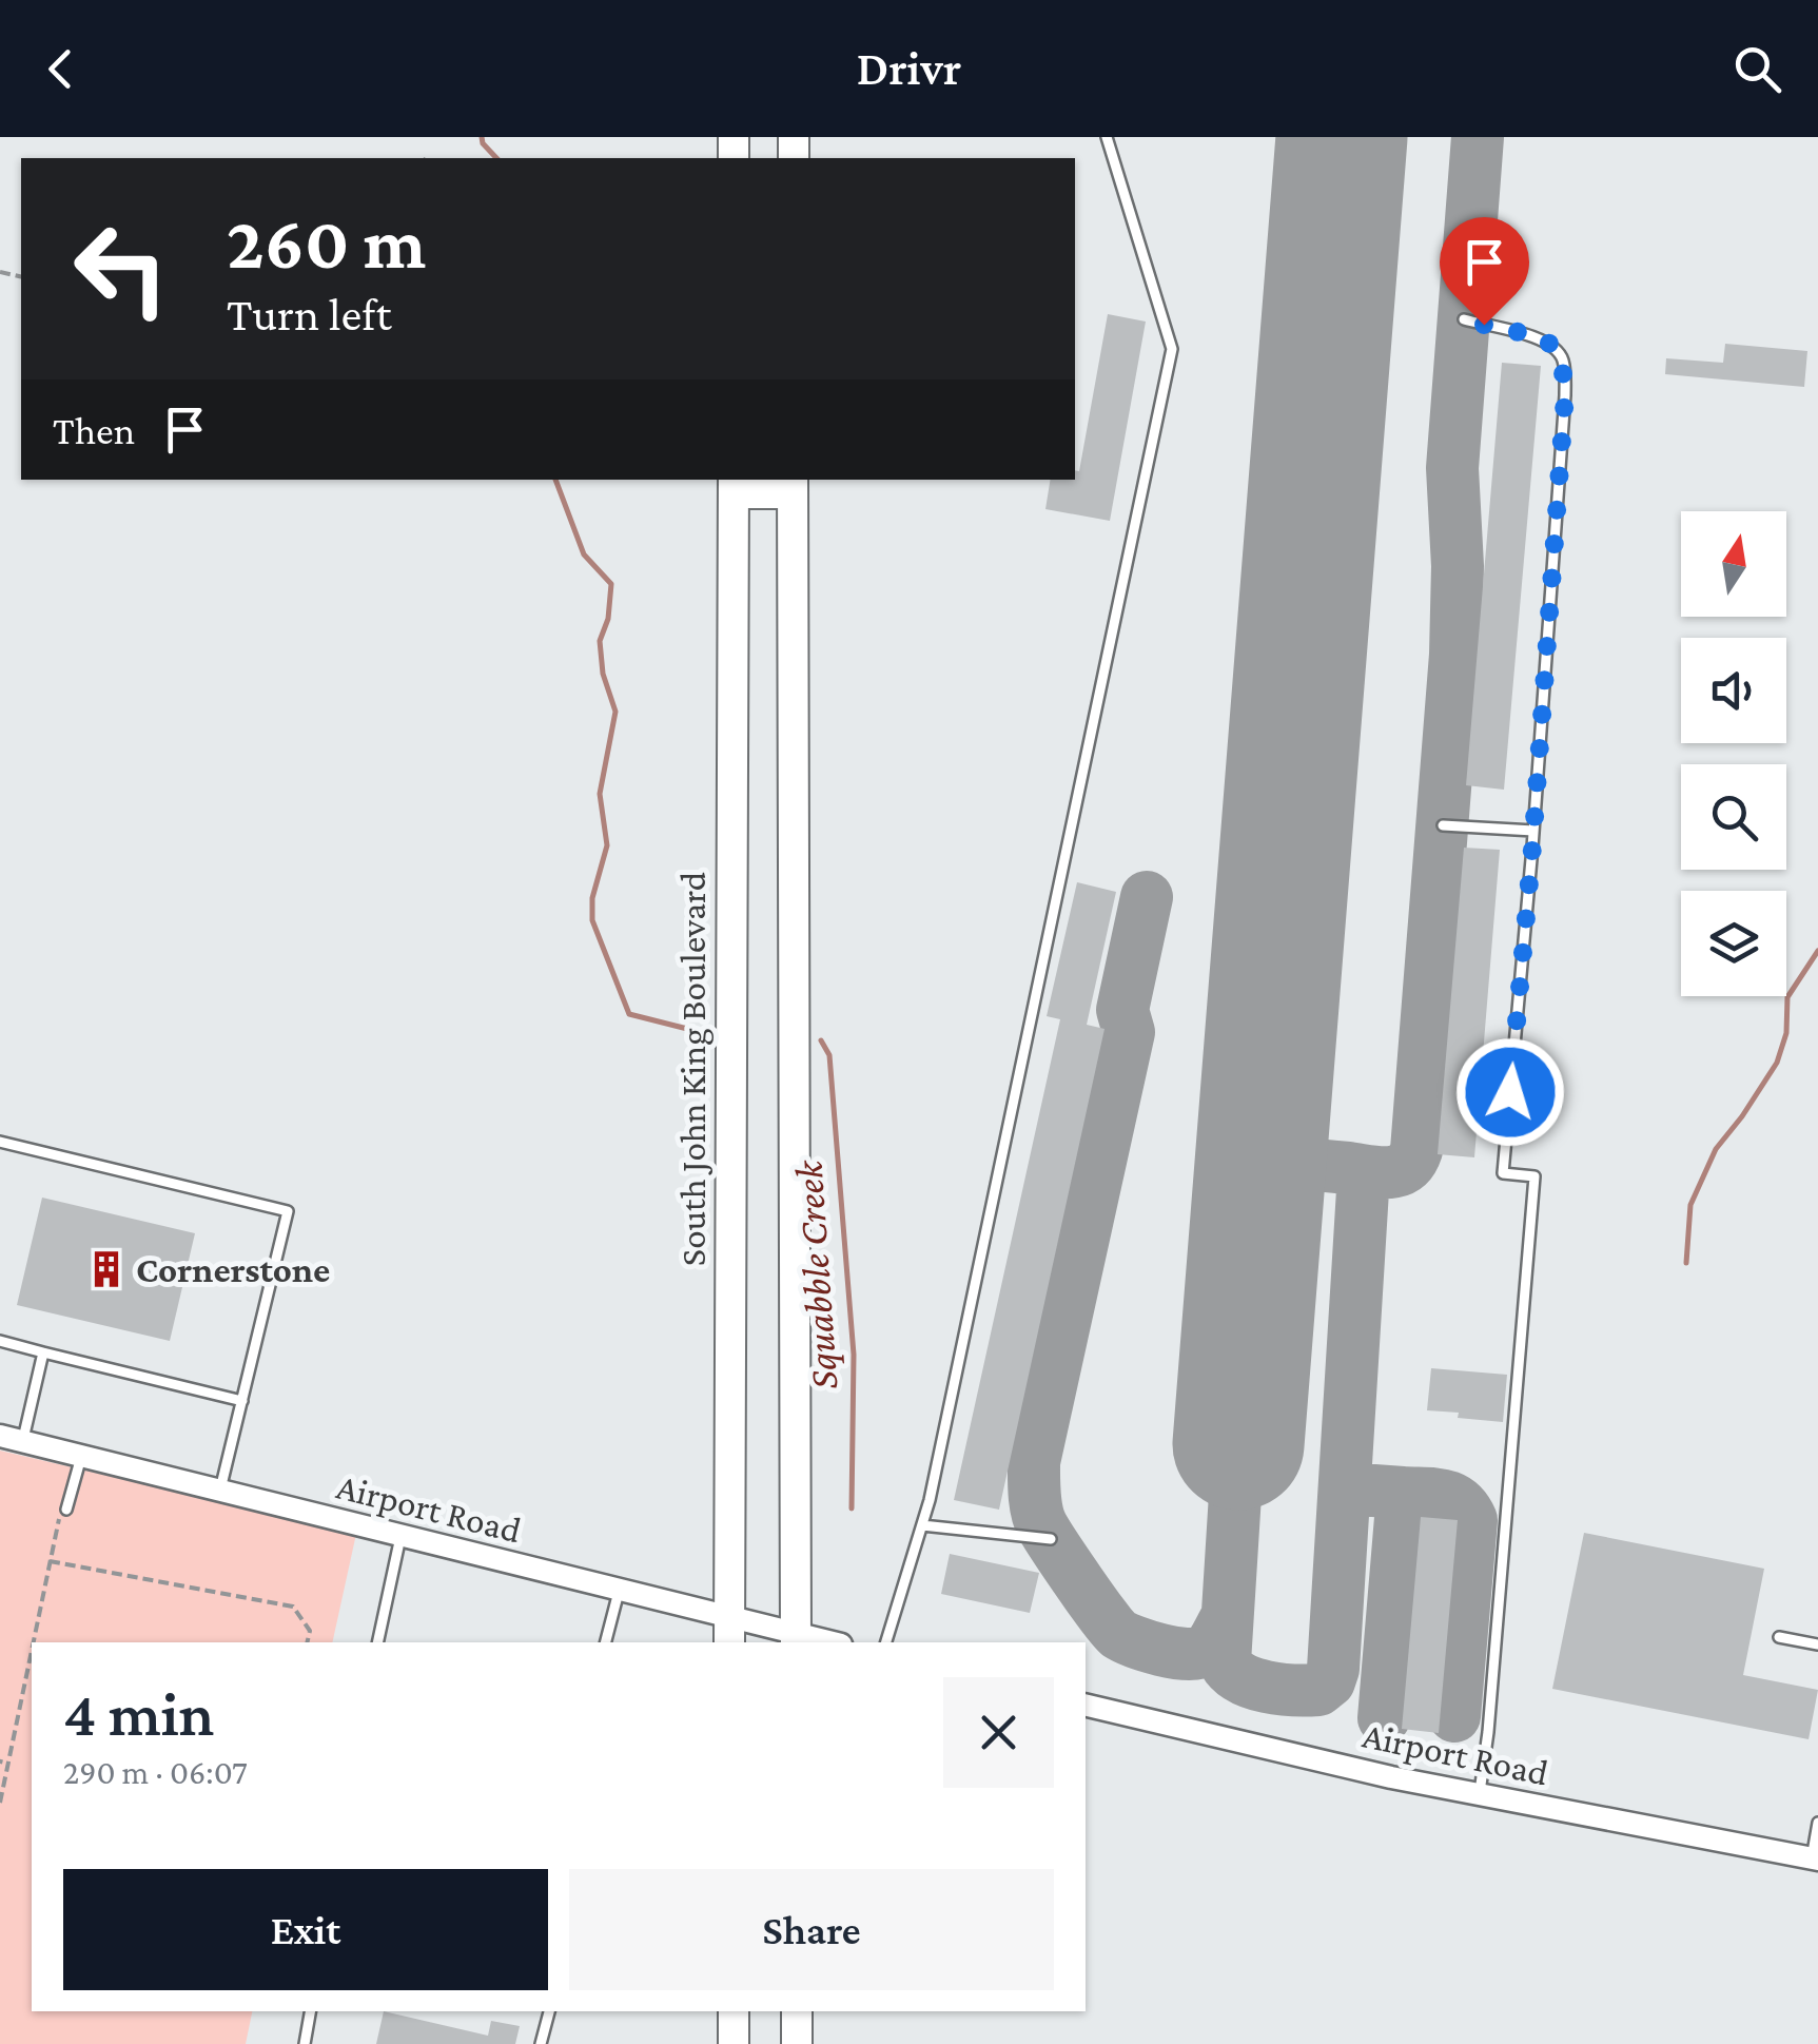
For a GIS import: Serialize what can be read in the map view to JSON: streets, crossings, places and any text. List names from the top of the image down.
{
  "streets": {
    "main road": ["South John King Boulevard"],
    "street": ["Airport Road"]
  },
  "crossings": [
    ["South John King Boulevard", "Airport Road"]
  ],
  "water": ["Squabble Creek"],
  "places": {
    "building": ["Cornerstone"]
  },
  "north": "top",
  "page": {
    "header": "Drivr",
    "turn": ["260 m", "Turn left"],
    "then": "Then",
    "heading": ["4 min", "290 m · 06:07"],
    "buttons": ["Exit", "Share"]
  }
}
